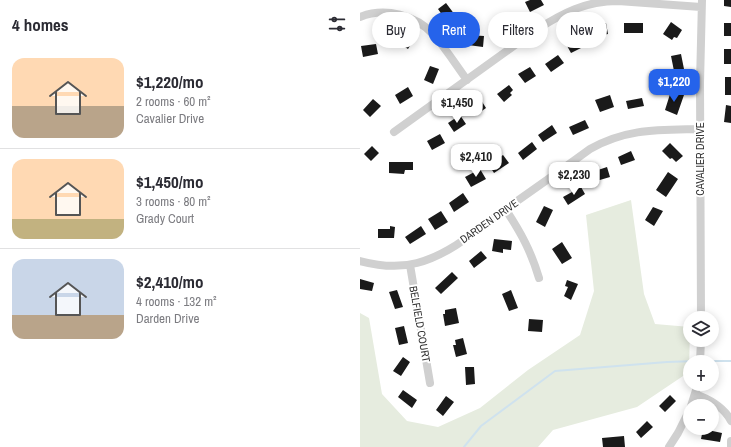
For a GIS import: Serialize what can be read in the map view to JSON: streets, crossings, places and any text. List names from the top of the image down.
{
  "streets": {
    "street": ["CAVALIER DRIVE", "DARDEN DRIVE", "BELFIELD COURT"]
  },
  "crossings": [
    ["CAVALIER DRIVE", "DARDEN DRIVE"],
    ["DARDEN DRIVE", "BELFIELD COURT"]
  ],
  "page": {
    "heading": "4 homes",
    "chip": [
      "Buy",
      "Rent",
      "Filters",
      "New"
    ],
    "list": [
      {
        "name": "$1,220/mo",
        "note": "2 rooms · 60 m² · Cavalier Drive"
      },
      {
        "name": "$1,450/mo",
        "note": "3 rooms · 80 m² · Grady Court"
      },
      {
        "name": "$2,410/mo",
        "note": "4 rooms · 132 m² · Darden Drive"
      }
    ],
    "price": [
      "$1,220",
      "$1,450",
      "$2,410",
      "$2,230"
    ],
    "map_buttons": ["+", "−"]
  }
}
